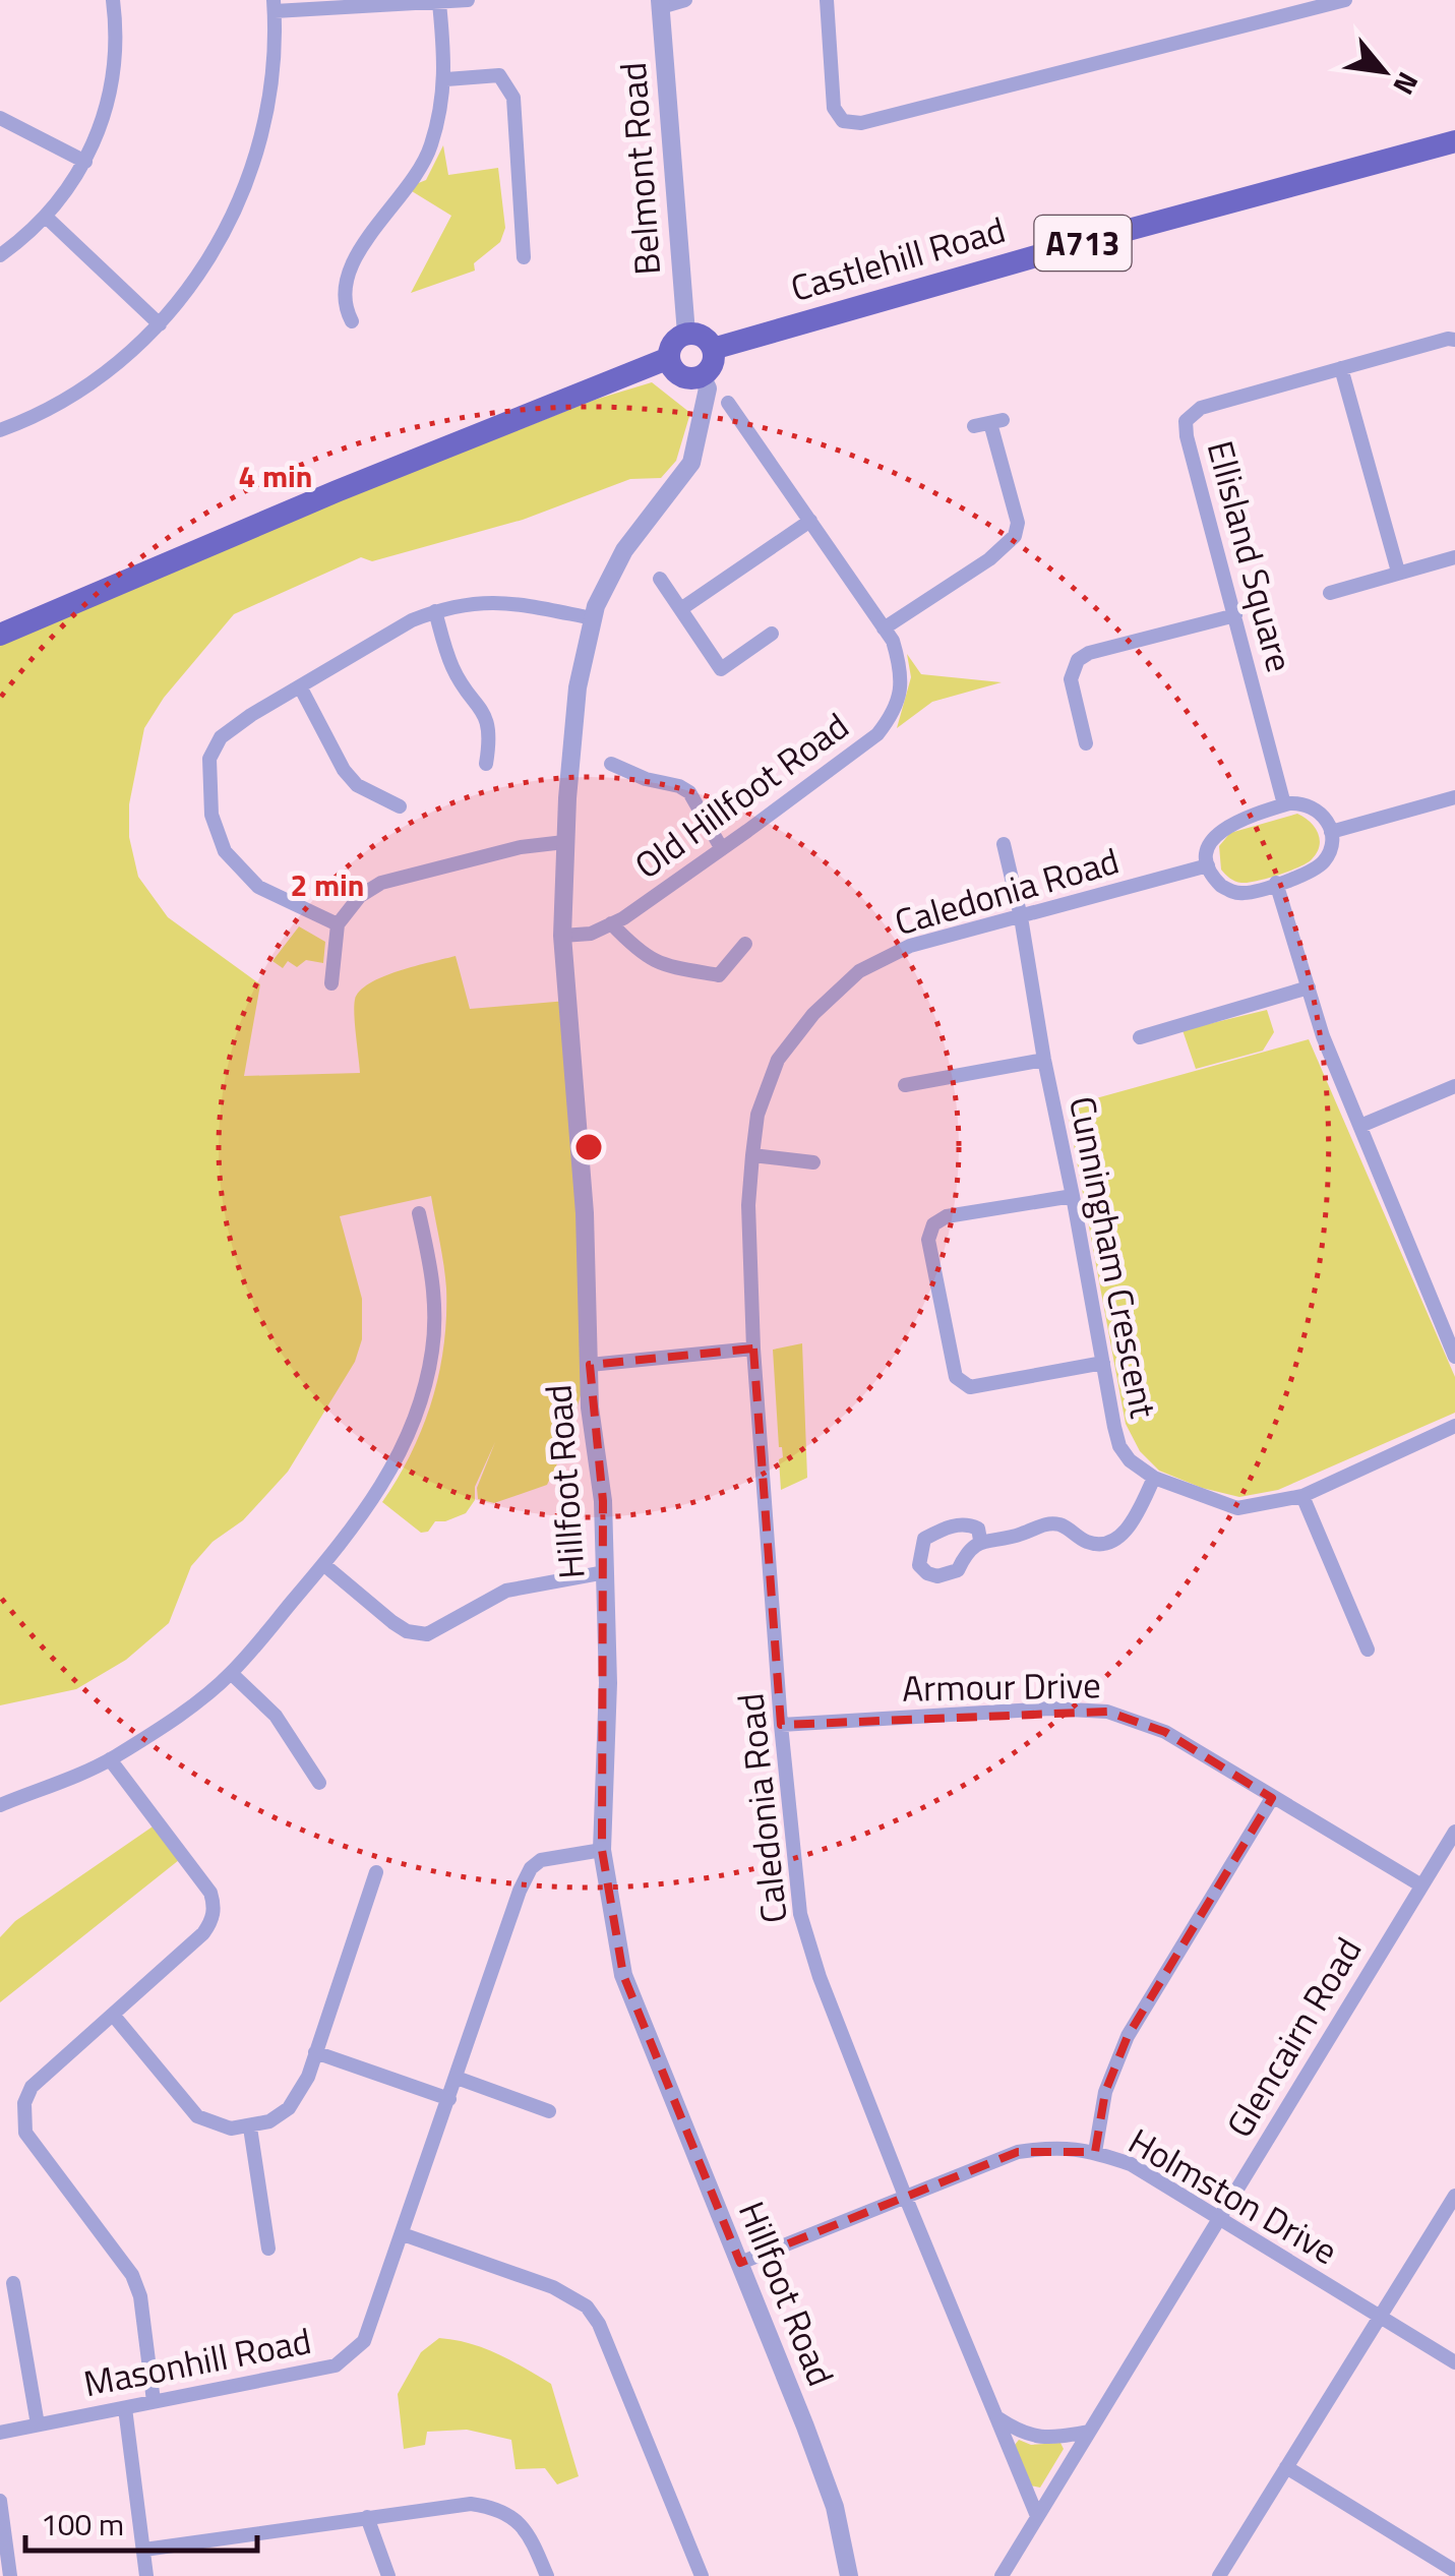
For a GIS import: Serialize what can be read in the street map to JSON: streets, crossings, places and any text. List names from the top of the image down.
{
  "streets": {
    "main road": ["A713", "Castlehill Road"],
    "street": [
      "Belmont Road",
      "Ellisland Square",
      "Old Hillfoot Road",
      "Caledonia Road",
      "Cunningham Crescent",
      "Hillfoot Road",
      "Armour Drive",
      "Glencairn Road",
      "Holmston Drive",
      "Masonhill Road"
    ]
  },
  "crossings": [
    ["Belmont Road", "Castlehill Road"],
    ["Belmont Road", "Hillfoot Road"],
    ["Castlehill Road", "Hillfoot Road"],
    ["Ellisland Square", "Caledonia Road"],
    ["Old Hillfoot Road", "Hillfoot Road"],
    ["Caledonia Road", "Cunningham Crescent"],
    ["Caledonia Road", "Armour Drive"],
    ["Caledonia Road", "Glencairn Road"],
    ["Caledonia Road", "Holmston Drive"],
    ["Hillfoot Road", "Holmston Drive"],
    ["Hillfoot Road", "Masonhill Road"],
    ["Armour Drive", "Glencairn Road"],
    ["Glencairn Road", "Holmston Drive"]
  ],
  "scale_bar": "100 m",
  "north": "bottom right",
  "rings": ["4 min", "2 min"]
}
